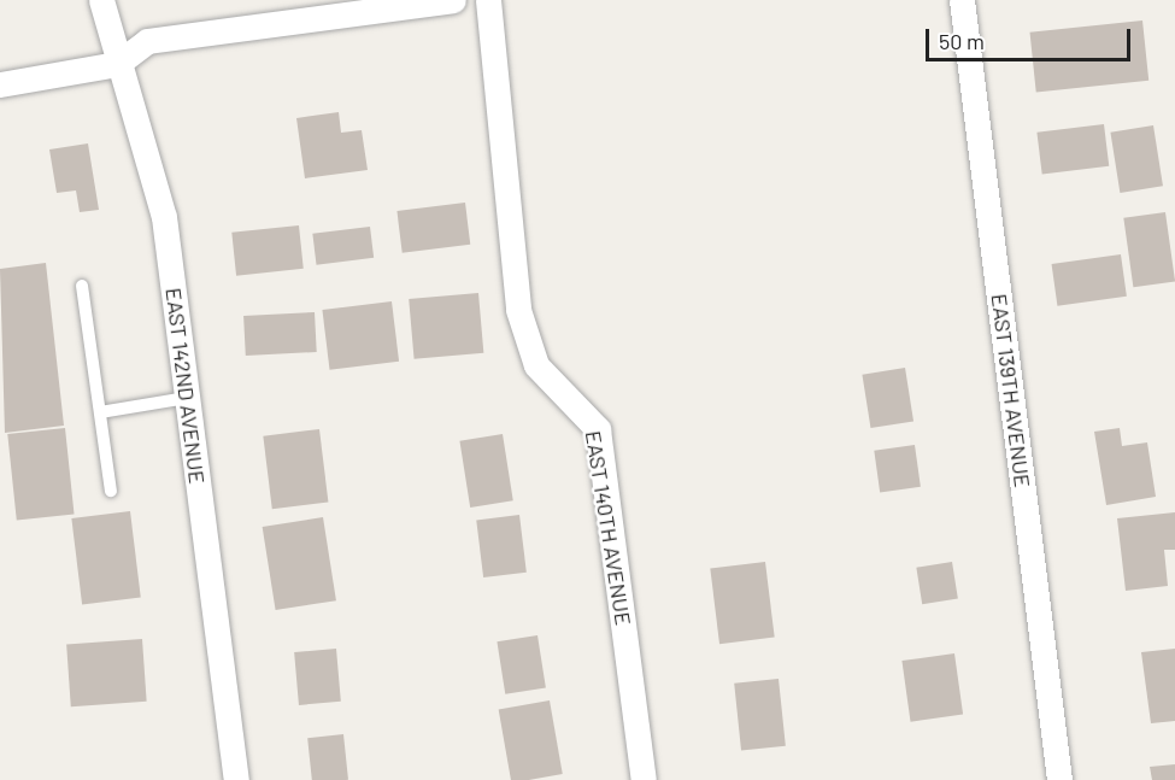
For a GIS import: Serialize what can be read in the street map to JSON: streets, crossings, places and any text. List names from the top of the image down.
{
  "streets": {
    "street": ["EAST 142ND AVENUE", "EAST 139TH AVENUE", "EAST 140TH AVENUE"]
  },
  "scale_bar": "50 m"
}
